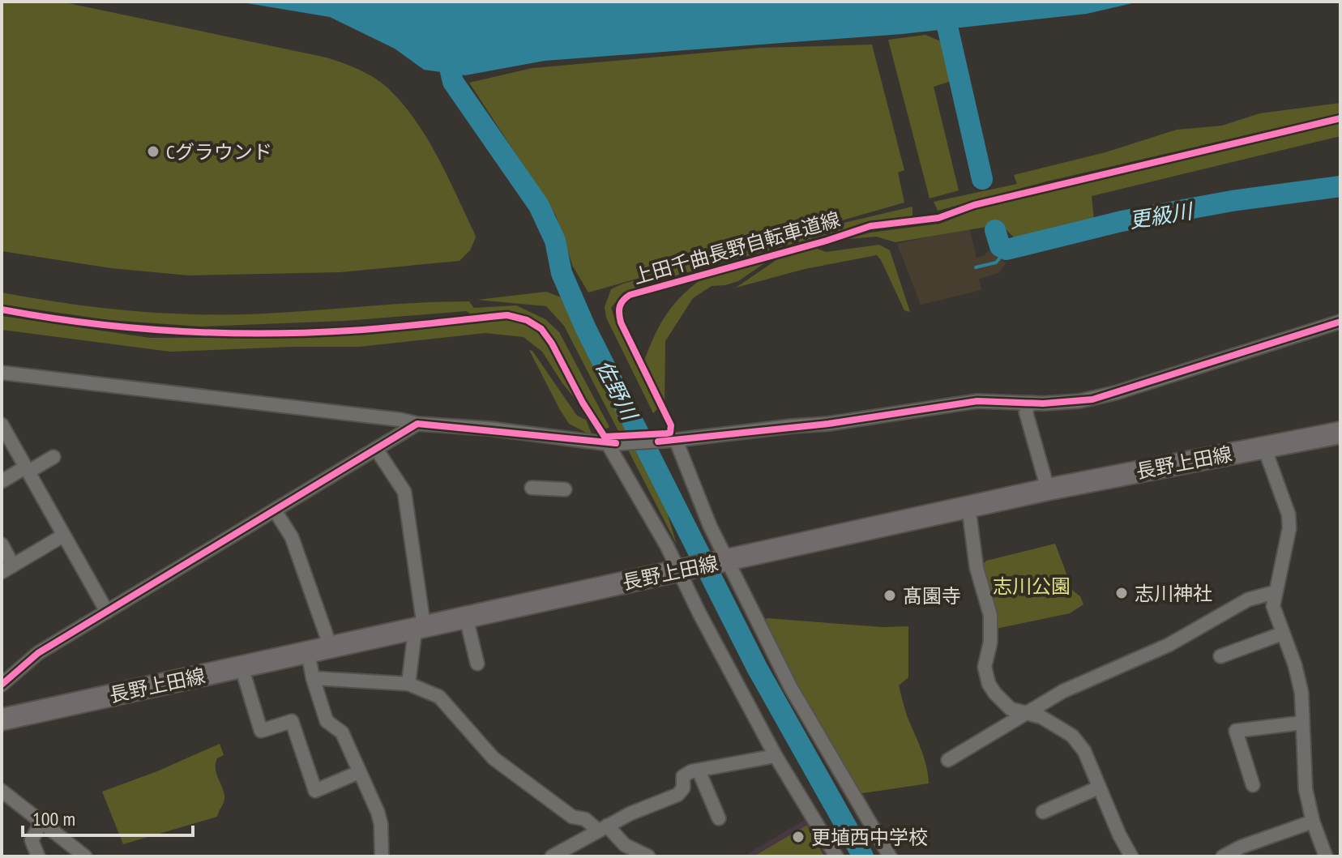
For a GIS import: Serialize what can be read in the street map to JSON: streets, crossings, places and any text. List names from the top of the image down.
{
  "streets": {
    "main road": ["長野上田線"],
    "cycle path": ["上田千曲長野自転車道線"]
  },
  "water": ["更級川", "佐野川"],
  "parks": ["志川公園"],
  "places": [
    "Cグラウンド",
    "志川神社",
    "髙園寺",
    "更埴西中学校"
  ],
  "scale_bar": "100 m"
}
